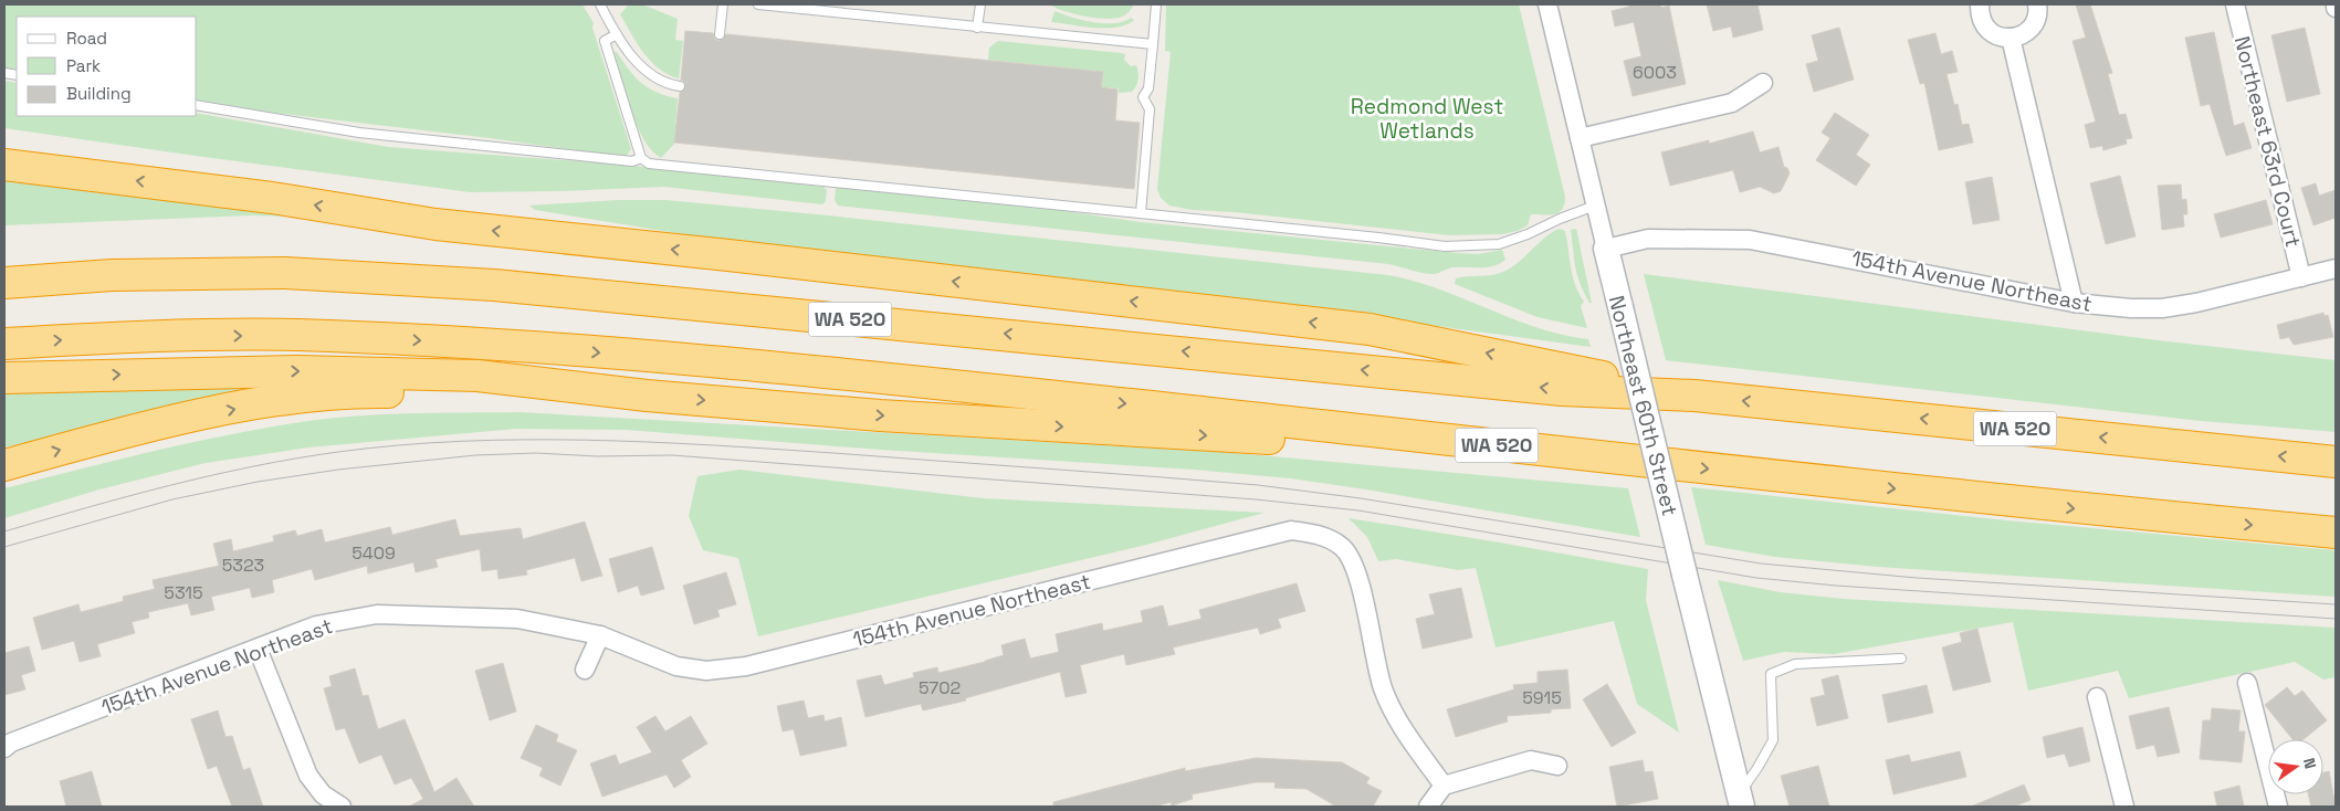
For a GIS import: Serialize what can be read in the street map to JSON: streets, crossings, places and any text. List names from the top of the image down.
{
  "streets": {
    "highway": ["WA 520"],
    "street": ["Northeast 63rd Court", "154th Avenue Northeast", "Northeast 60th Street"]
  },
  "crossings": [
    ["Northeast 63rd Court", "154th Avenue Northeast"],
    ["154th Avenue Northeast", "Northeast 60th Street"]
  ],
  "parks": ["Redmond West Wetlands"],
  "house_numbers": [
    "6003",
    "5409",
    "5323",
    "5315",
    "5702",
    "5915"
  ],
  "legend": ["Road", "Park", "Building"],
  "north": "right"
}
